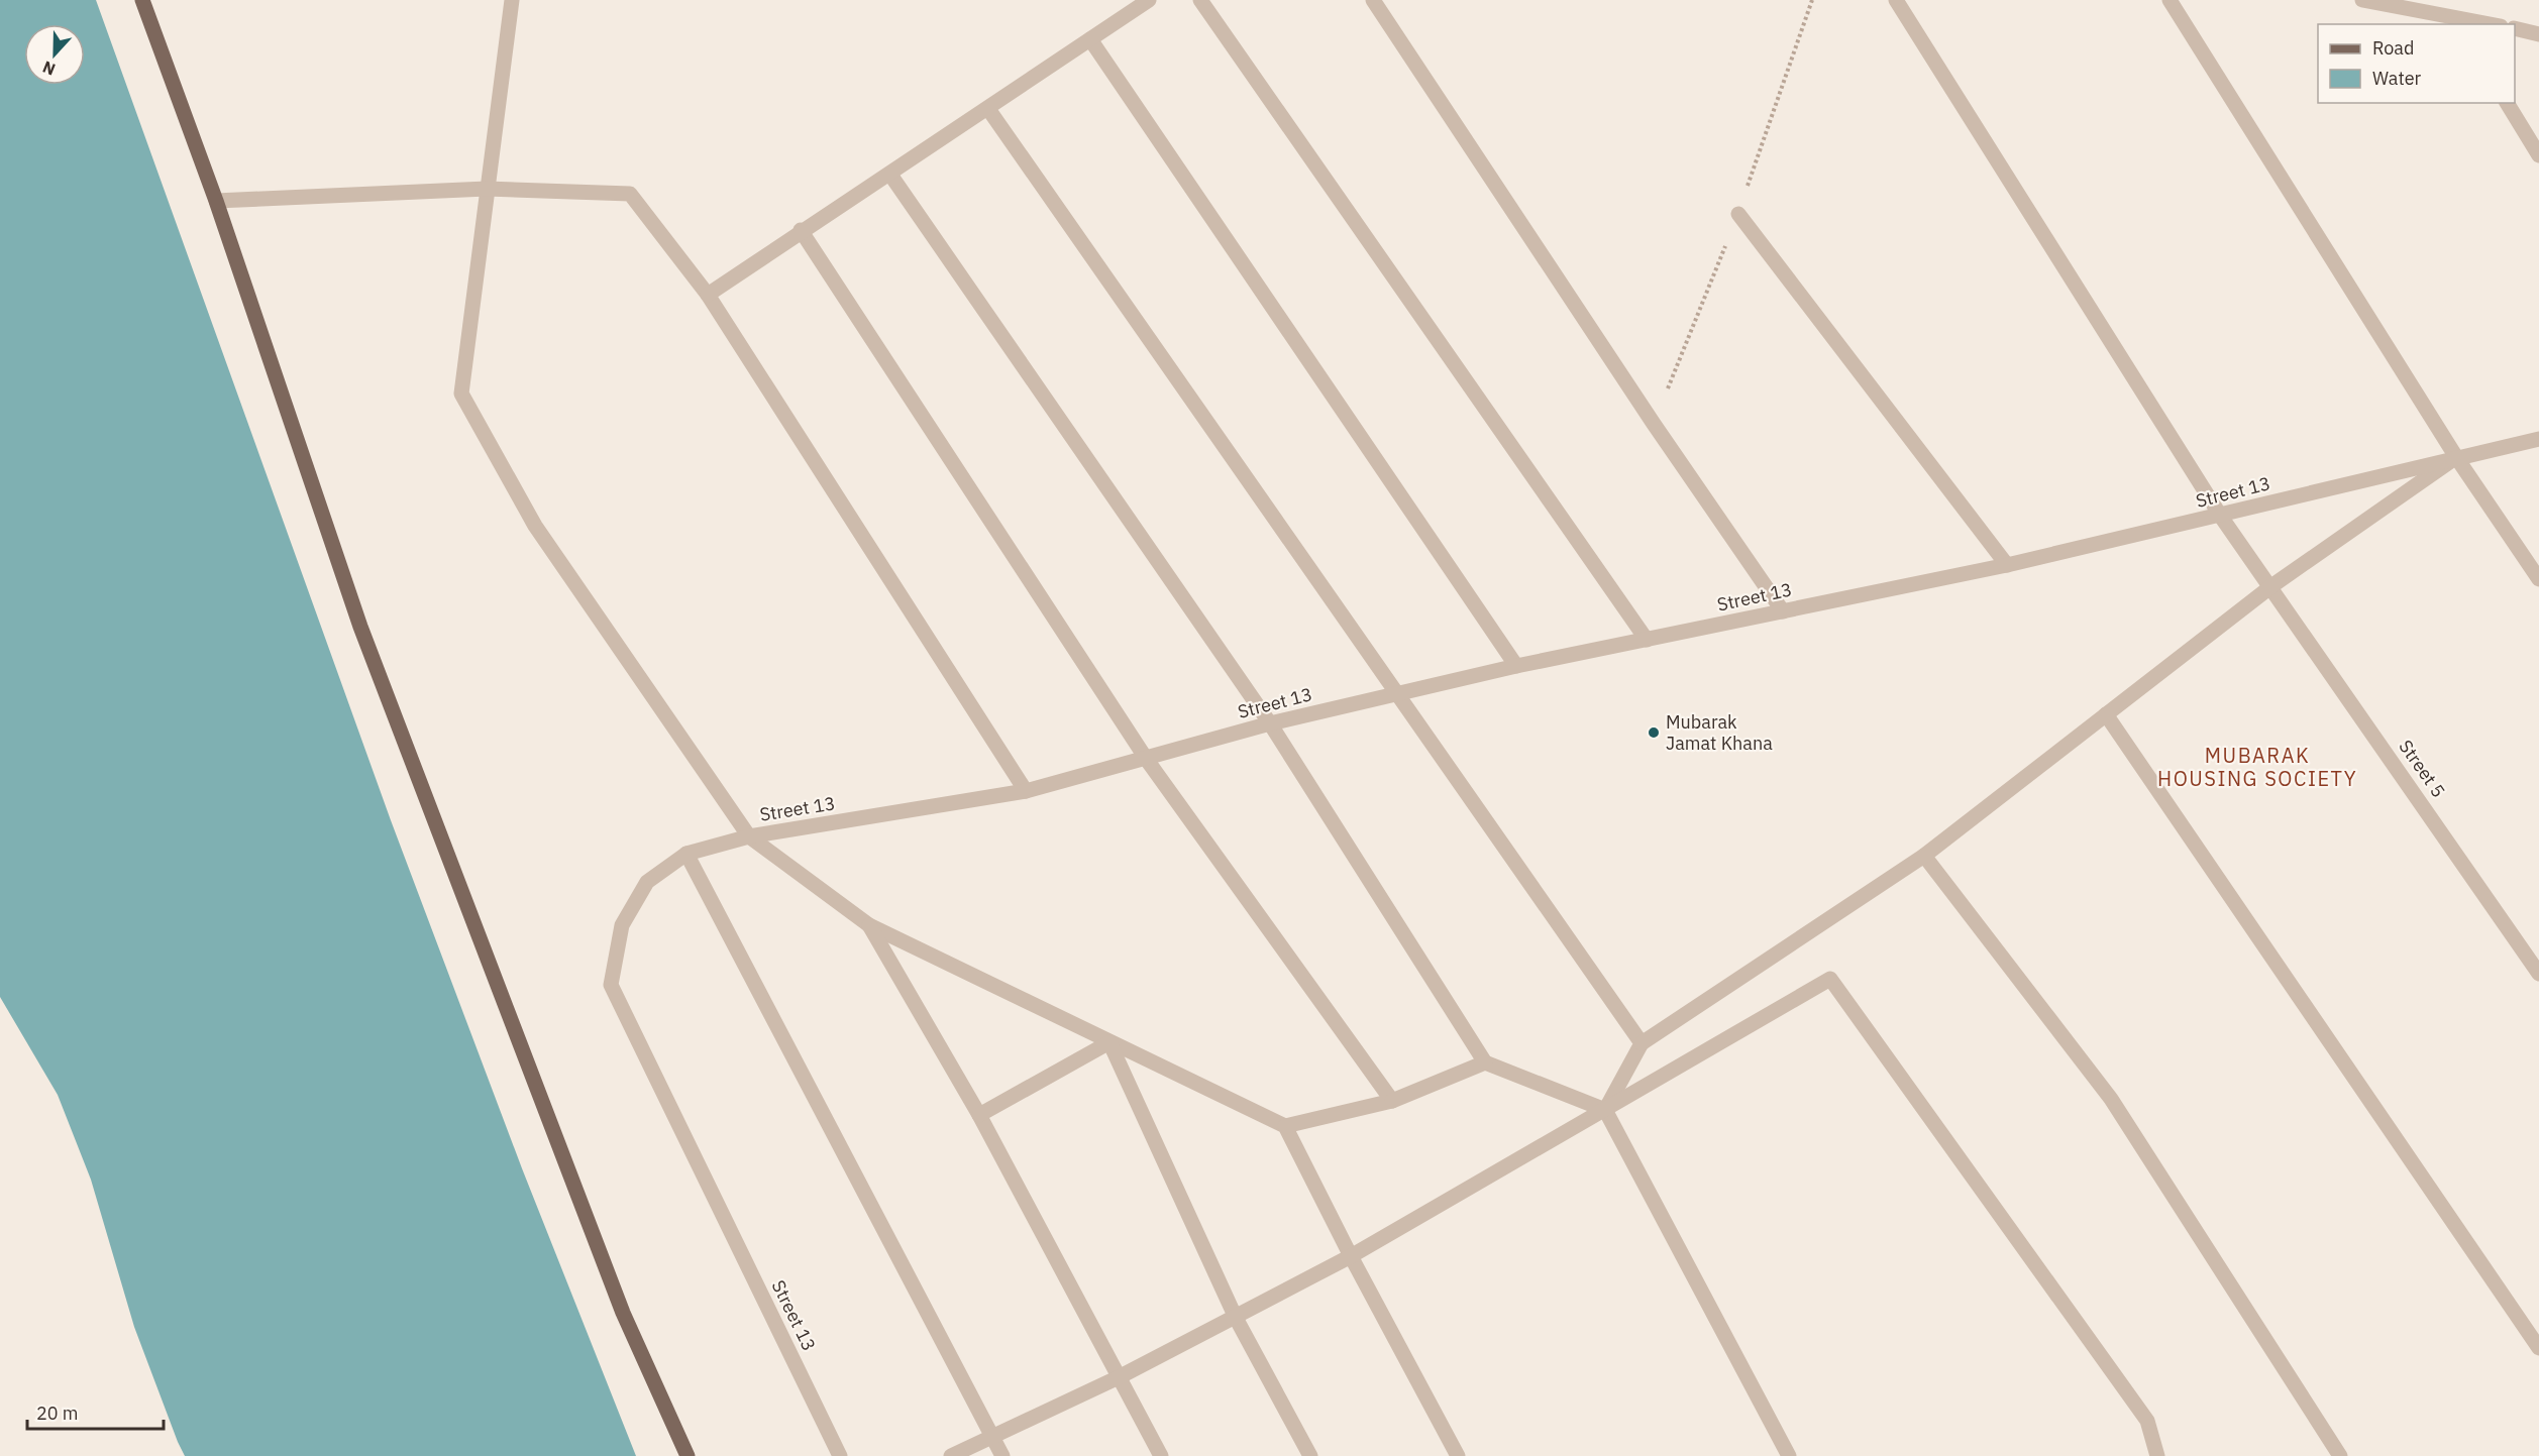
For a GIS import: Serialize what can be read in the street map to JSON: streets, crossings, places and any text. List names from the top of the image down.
{
  "streets": {
    "street": ["Street 13", "Street 5"]
  },
  "crossings": [
    ["Street 13", "Street 5"]
  ],
  "districts": ["MUBARAK HOUSING SOCIETY"],
  "places": ["Mubarak Jamat Khana"],
  "legend": ["Road", "Water"],
  "scale_bar": "20 m",
  "north": "bottom"
}
